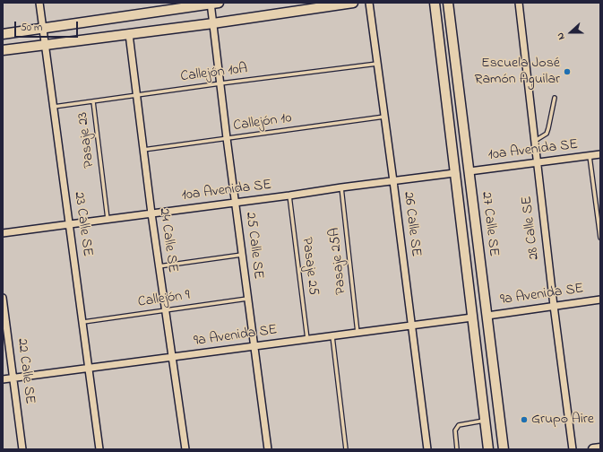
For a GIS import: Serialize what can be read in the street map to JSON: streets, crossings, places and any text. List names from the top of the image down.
{
  "streets": {
    "main road": ["27 Calle SE"],
    "street": [
      "10a Avenida SE",
      "23 Calle SE",
      "26 Calle SE",
      "28 Calle SE",
      "24 Calle SE",
      "25 Calle SE",
      "9a Avenida SE",
      "22 Calle SE"
    ],
    "lane": [
      "Callejón 10A",
      "Callejón 10",
      "Pasaje 23",
      "Pasaje 25A",
      "Pasaje 25",
      "Callejón 9"
    ]
  },
  "crossings": [
    ["Callejón 10A", "Pasaje 23"],
    ["Callejón 10A", "23 Calle SE"],
    ["Callejón 10A", "26 Calle SE"],
    ["Callejón 10A", "24 Calle SE"],
    ["Callejón 10A", "25 Calle SE"],
    ["Callejón 10", "26 Calle SE"],
    ["Callejón 10", "24 Calle SE"],
    ["Callejón 10", "25 Calle SE"],
    ["Pasaje 23", "10a Avenida SE"],
    ["10a Avenida SE", "23 Calle SE"],
    ["10a Avenida SE", "26 Calle SE"],
    ["10a Avenida SE", "27 Calle SE"],
    ["10a Avenida SE", "28 Calle SE"],
    ["10a Avenida SE", "24 Calle SE"],
    ["10a Avenida SE", "25 Calle SE"],
    ["10a Avenida SE", "Pasaje 25A"],
    ["10a Avenida SE", "Pasaje 25"],
    ["23 Calle SE", "9a Avenida SE"],
    ["23 Calle SE", "Callejón 9"],
    ["26 Calle SE", "9a Avenida SE"],
    ["27 Calle SE", "9a Avenida SE"],
    ["28 Calle SE", "9a Avenida SE"],
    ["24 Calle SE", "9a Avenida SE"],
    ["24 Calle SE", "Callejón 9"],
    ["25 Calle SE", "9a Avenida SE"],
    ["25 Calle SE", "Callejón 9"],
    ["Pasaje 25A", "9a Avenida SE"],
    ["Pasaje 25", "9a Avenida SE"],
    ["9a Avenida SE", "22 Calle SE"]
  ],
  "places": ["Escuela José Ramón Aguilar", "Grupo Aire"],
  "scale_bar": "50 m",
  "north": "left"
}
